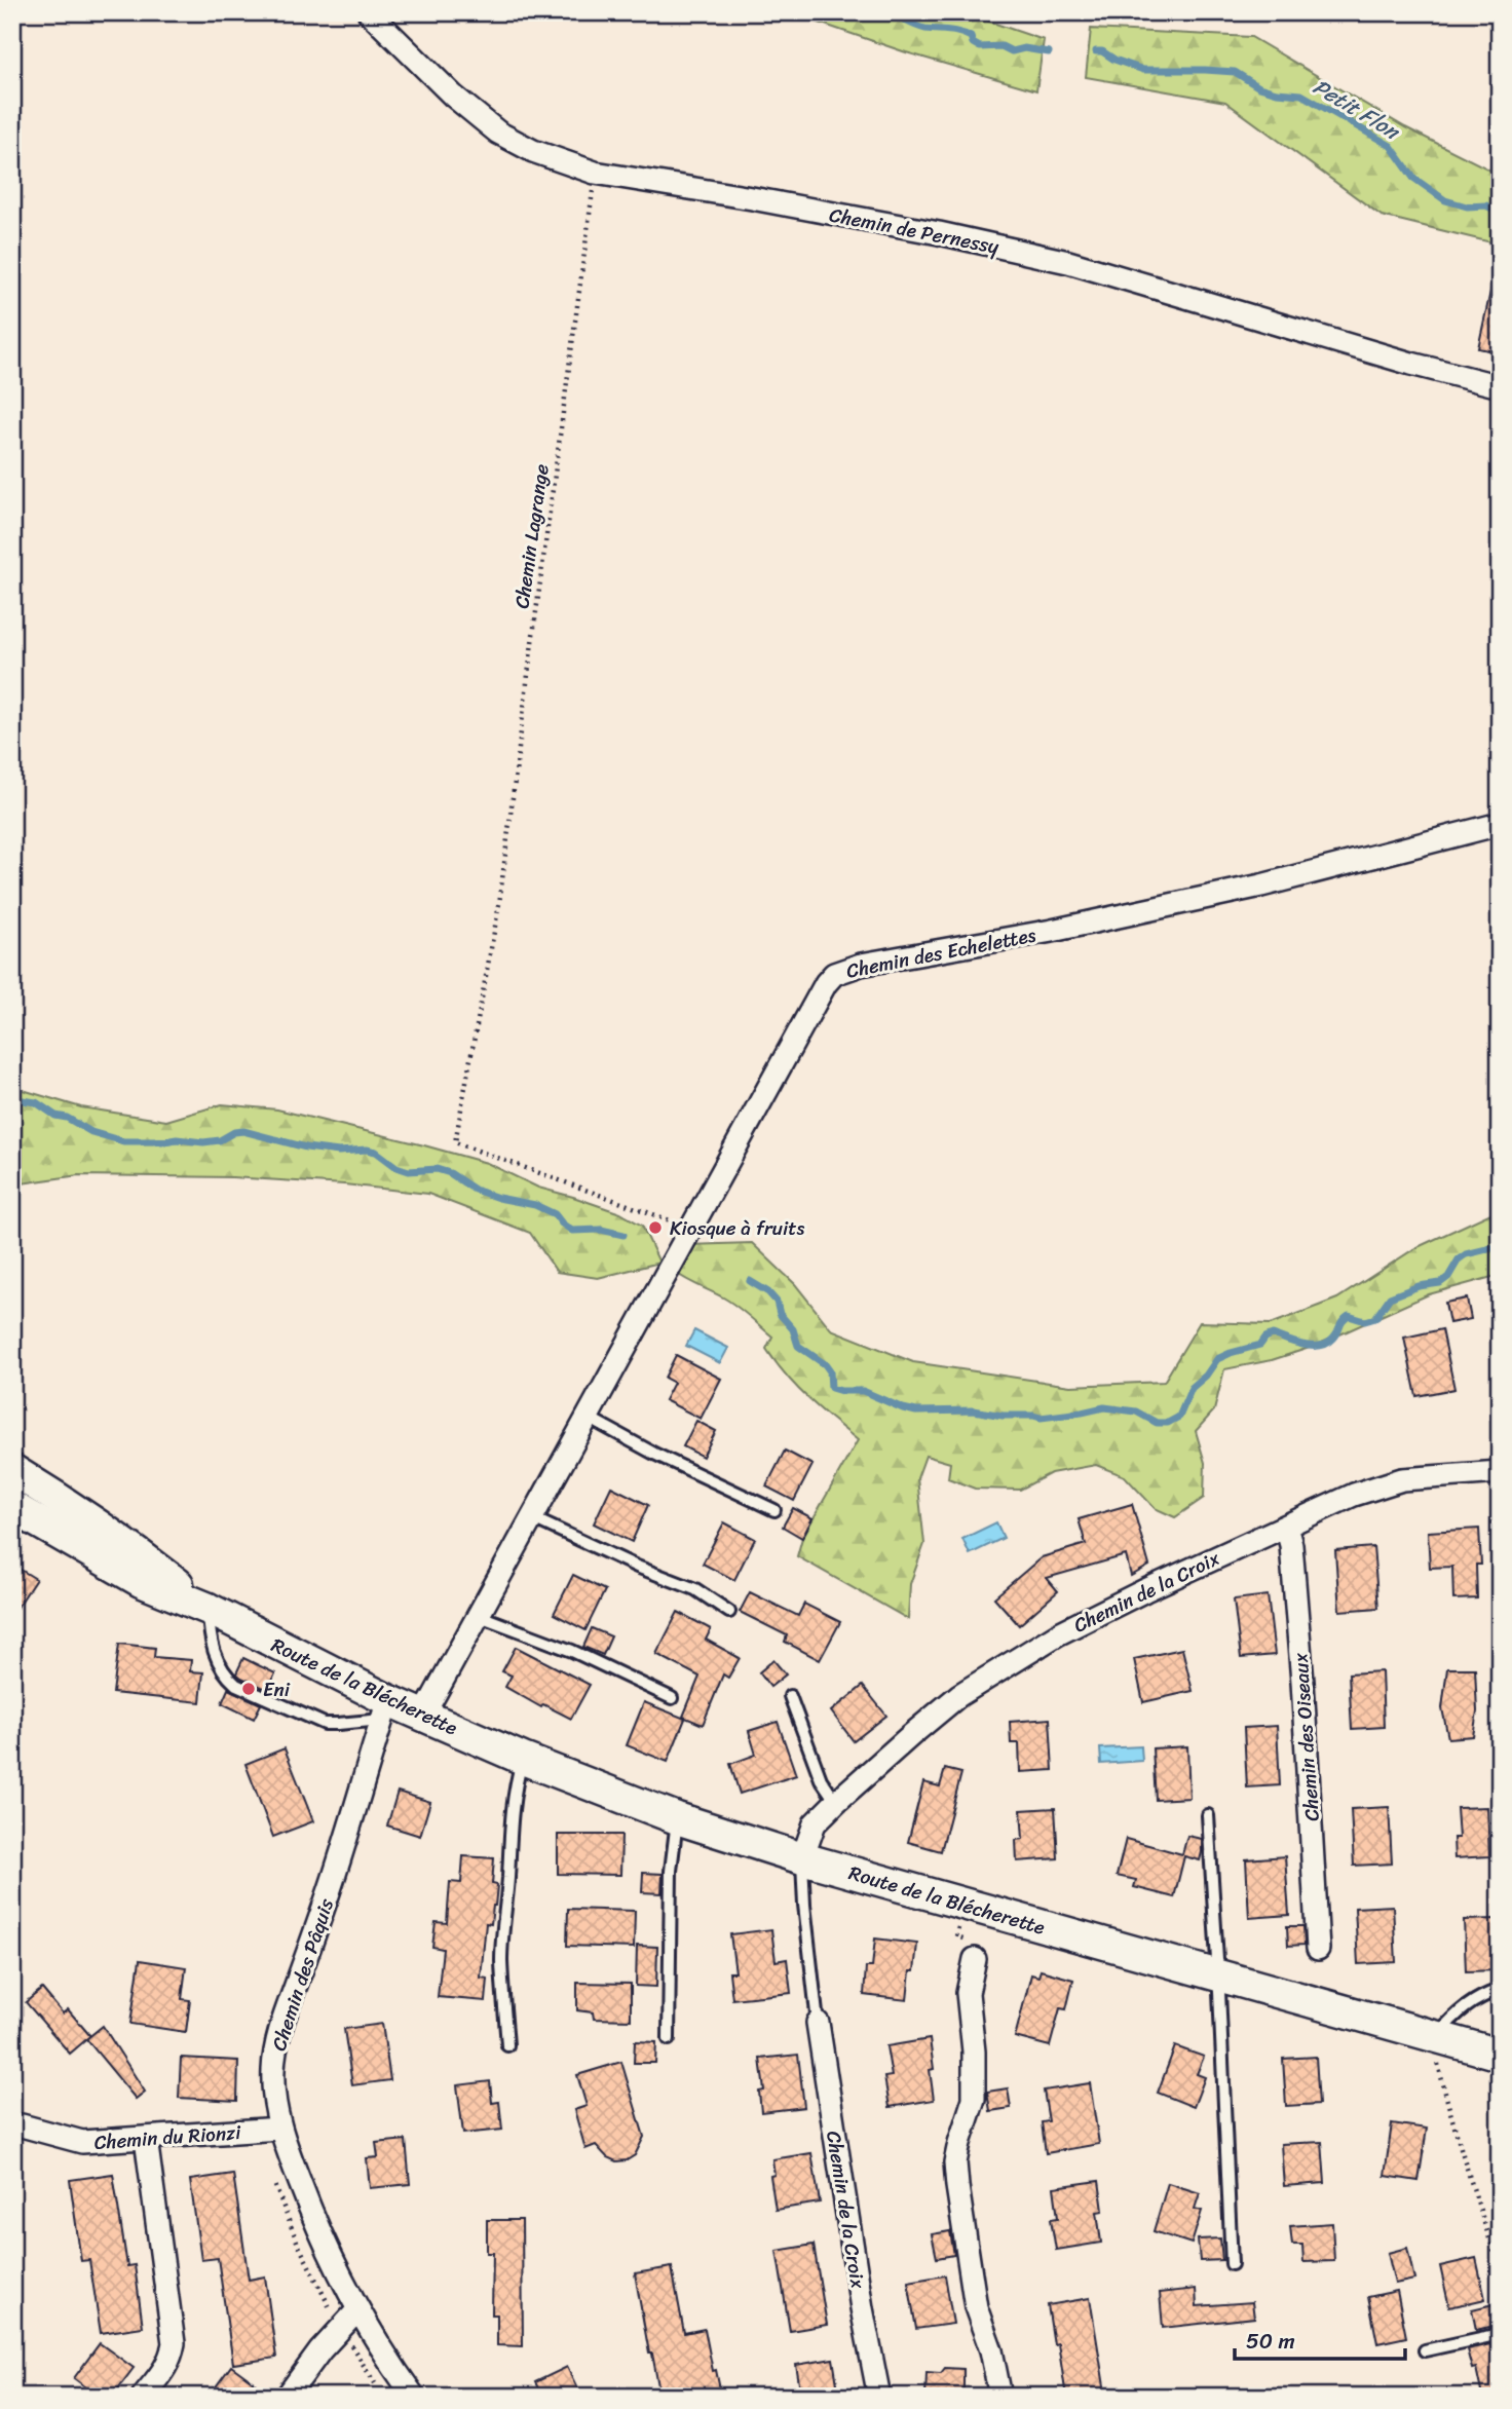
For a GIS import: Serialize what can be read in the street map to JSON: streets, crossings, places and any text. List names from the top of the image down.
{
  "streets": {
    "main road": ["Route de la Blécherette"],
    "street": [
      "Chemin de Pernessy",
      "Chemin des Echelettes",
      "Chemin de la Croix",
      "Chemin des Oiseaux",
      "Chemin des Pâquis",
      "Chemin du Rionzi"
    ],
    "path": ["Chemin Lagrange"]
  },
  "crossings": [
    ["Chemin de Pernessy", "Chemin Lagrange"],
    ["Chemin Lagrange", "Chemin des Echelettes"],
    ["Chemin des Echelettes", "Route de la Blécherette"],
    ["Chemin de la Croix", "Route de la Blécherette"],
    ["Chemin de la Croix", "Chemin des Oiseaux"],
    ["Route de la Blécherette", "Chemin des Pâquis"],
    ["Chemin des Pâquis", "Chemin du Rionzi"]
  ],
  "water": ["Petit Flon"],
  "places": ["Kiosque à fruits", "Eni"],
  "scale_bar": "50 m"
}
